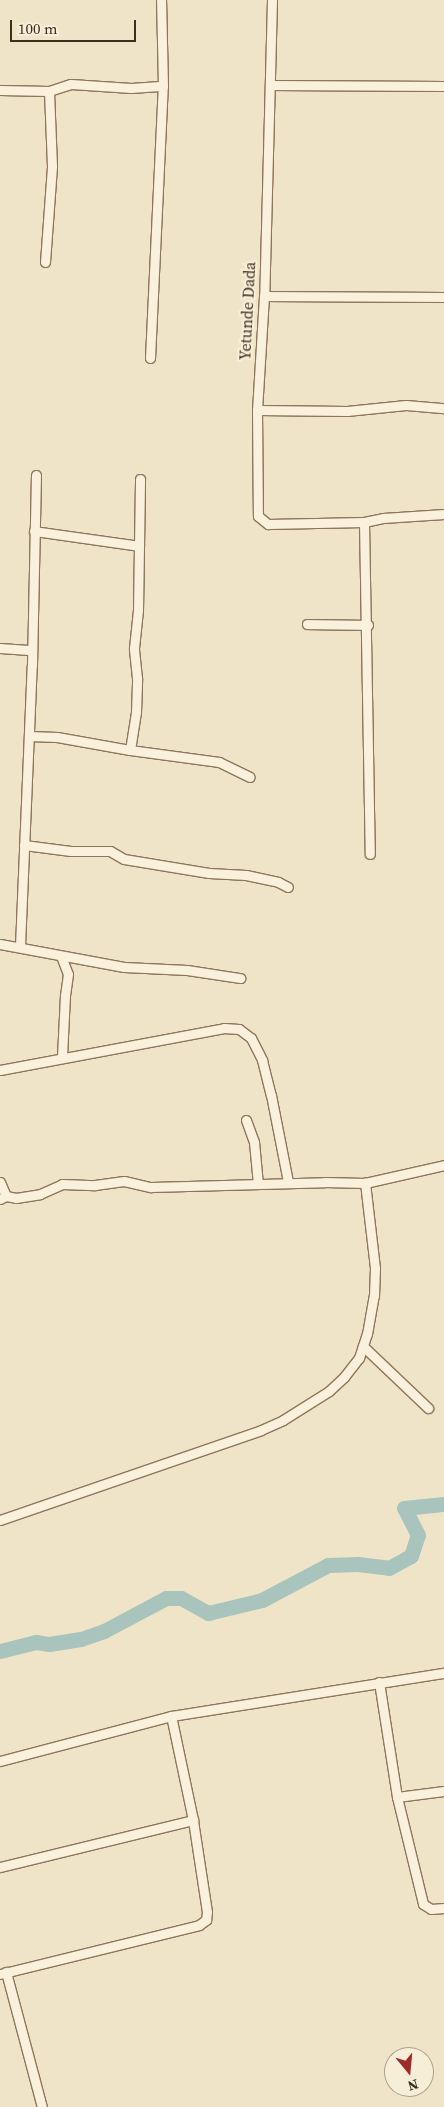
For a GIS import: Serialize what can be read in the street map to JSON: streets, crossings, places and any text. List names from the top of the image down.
{
  "streets": {
    "street": ["Yetunde Dada"]
  },
  "scale_bar": "100 m",
  "north": "bottom"
}
